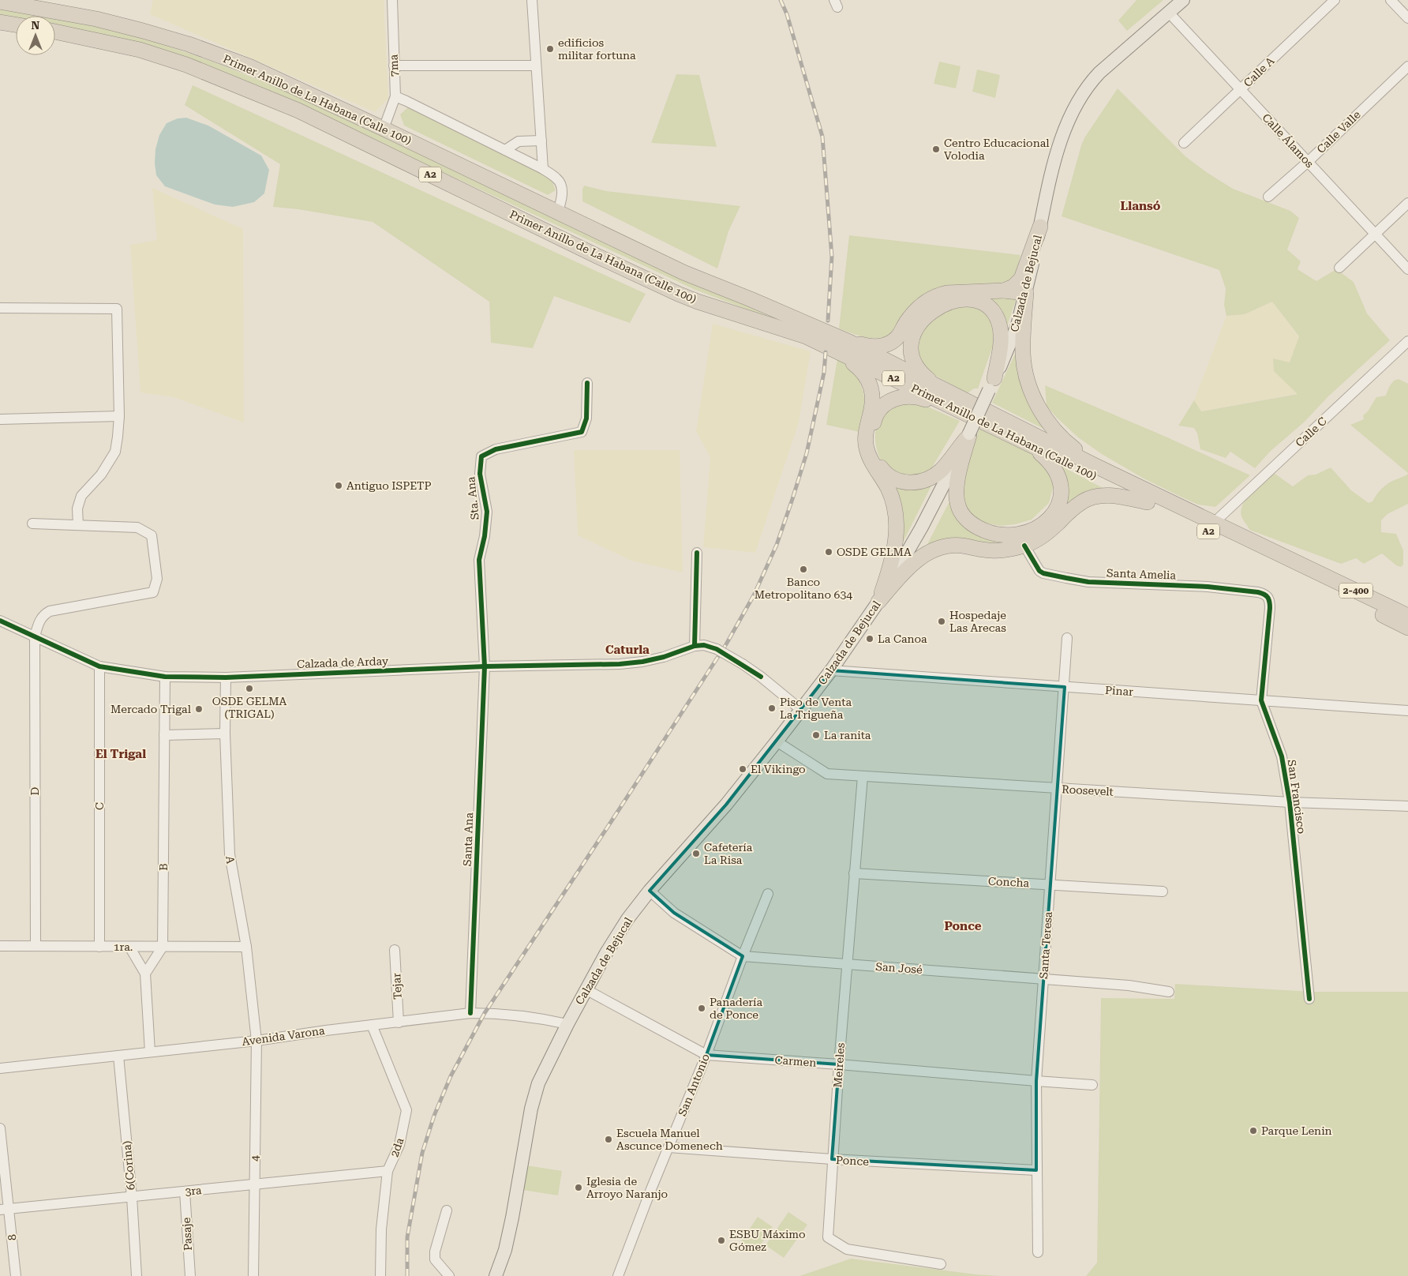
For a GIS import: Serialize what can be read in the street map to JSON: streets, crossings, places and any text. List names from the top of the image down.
{
  "streets": {
    "highway": ["Primer Anillo de La Habana (Calle 100)", "A2", "2-400"],
    "main road": ["Calzada de Bejucal"],
    "street": [
      "7ma",
      "Calle A",
      "Calle Valle",
      "Calle Álamos",
      "Calle C",
      "Sta. Ana",
      "Santa Amelia",
      "Calzada de Arday",
      "Pinar",
      "Roosevelt",
      "D",
      "San Francisco",
      "C",
      "Santa Ana",
      "A",
      "B",
      "Concha",
      "Santa Teresa",
      "1ra.",
      "San José",
      "Tejar",
      "Avenida Varona",
      "Carmen",
      "Meireles",
      "San Antonio",
      "2da",
      "4",
      "Ponce",
      "6(Corina)",
      "3ra",
      "Pasaje",
      "8"
    ]
  },
  "crossings": [
    ["7ma", "Primer Anillo de La Habana (Calle 100)"],
    ["Calle A", "Calle Álamos"],
    ["Primer Anillo de La Habana (Calle 100)", "A2"],
    ["Primer Anillo de La Habana (Calle 100)", "Calle C"],
    ["Primer Anillo de La Habana (Calle 100)", "2-400"],
    ["Calle Valle", "Calle Álamos"],
    ["Calle Álamos", "Calzada de Bejucal"],
    ["A2", "2-400"],
    ["Calzada de Bejucal", "Pinar"],
    ["Calzada de Bejucal", "Roosevelt"],
    ["Calzada de Bejucal", "San José"],
    ["Calzada de Bejucal", "Avenida Varona"],
    ["Calzada de Bejucal", "Carmen"],
    ["Sta. Ana", "Calzada de Arday"],
    ["Sta. Ana", "Santa Ana"],
    ["Santa Amelia", "San Francisco"],
    ["Calzada de Arday", "D"],
    ["Calzada de Arday", "C"],
    ["Calzada de Arday", "Santa Ana"],
    ["Calzada de Arday", "A"],
    ["Calzada de Arday", "B"],
    ["Pinar", "San Francisco"],
    ["Pinar", "Santa Teresa"],
    ["Roosevelt", "San Francisco"],
    ["Roosevelt", "Santa Teresa"],
    ["Roosevelt", "Meireles"],
    ["D", "1ra."],
    ["C", "1ra."],
    ["Santa Ana", "Avenida Varona"],
    ["A", "1ra."],
    ["A", "Avenida Varona"],
    ["A", "4"],
    ["B", "1ra."],
    ["Concha", "Santa Teresa"],
    ["Concha", "Meireles"],
    ["Santa Teresa", "San José"],
    ["Santa Teresa", "Carmen"],
    ["Santa Teresa", "Ponce"],
    ["San José", "Meireles"],
    ["San José", "San Antonio"],
    ["Tejar", "Avenida Varona"],
    ["Avenida Varona", "2da"],
    ["Avenida Varona", "4"],
    ["Avenida Varona", "6(Corina)"],
    ["Carmen", "Meireles"],
    ["Carmen", "San Antonio"],
    ["Meireles", "Ponce"],
    ["San Antonio", "Ponce"],
    ["2da", "3ra"],
    ["4", "3ra"],
    ["6(Corina)", "3ra"],
    ["3ra", "Pasaje"],
    ["3ra", "8"]
  ],
  "districts": [
    "Llansó",
    "Caturla",
    "El Trigal",
    "Ponce"
  ],
  "places": [
    "edificios militar fortuna",
    "Centro Educacional Volodia",
    "Antiguo ISPETP",
    "OSDE GELMA",
    "Banco Metropolitano 634",
    "Hospedaje Las Arecas",
    "La Canoa",
    "OSDE GELMA (TRIGAL)",
    "Piso de Venta La Trigueña",
    "Mercado Trigal",
    "La ranita",
    "El Vikingo",
    "Cafetería La Risa",
    "Panadería de Ponce",
    "Parque Lenin",
    "Escuela Manuel Ascunce Domenech",
    "Iglesia de Arroyo Naranjo",
    "ESBU Máximo Gómez"
  ],
  "north": "top"
}
